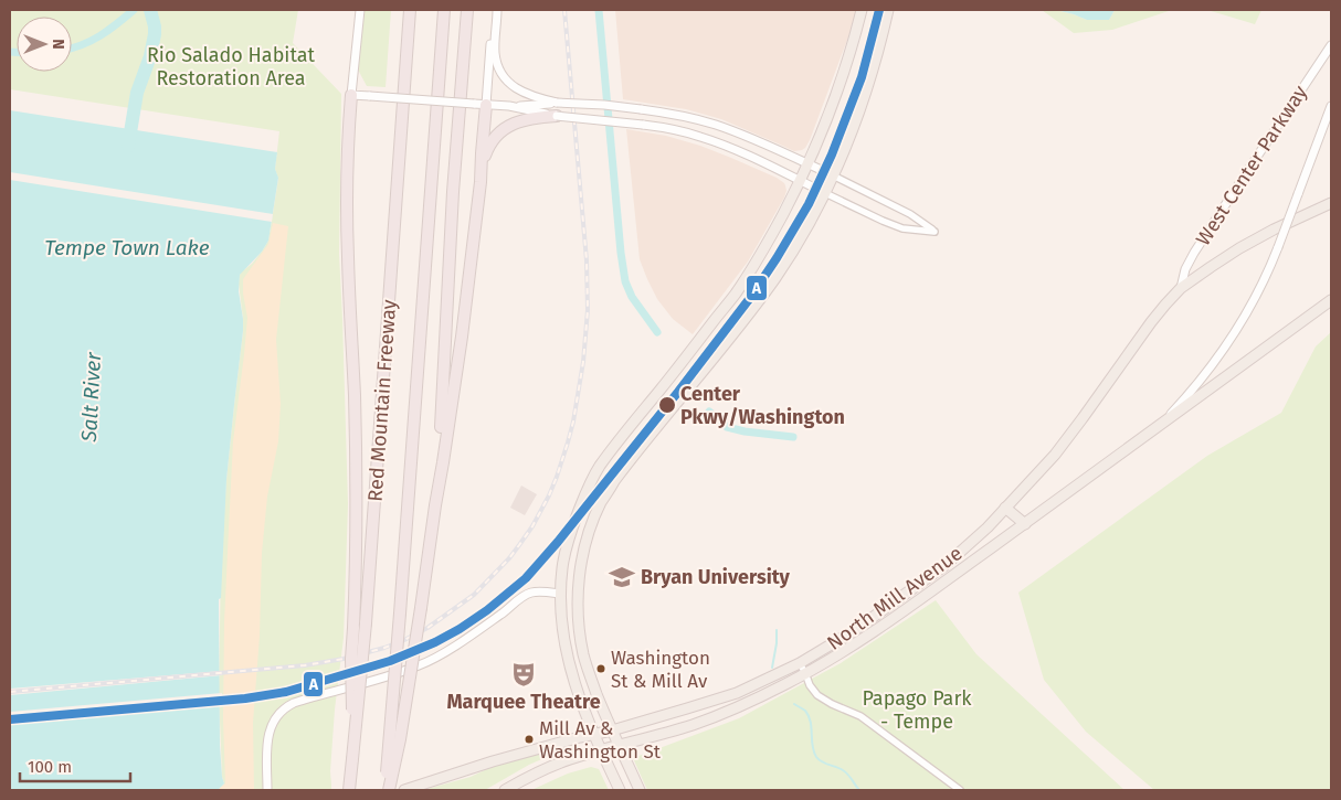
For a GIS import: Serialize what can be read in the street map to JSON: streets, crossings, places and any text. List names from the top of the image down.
{
  "streets": {
    "highway": ["Red Mountain Freeway"],
    "main road": ["North Mill Avenue"],
    "street": ["West Center Parkway"]
  },
  "crossings": [
    ["West Center Parkway", "North Mill Avenue"]
  ],
  "water": ["Tempe Town Lake", "Salt River"],
  "parks": ["Rio Salado Habitat Restoration Area", "Papago Park - Tempe"],
  "places": {
    "other": ["Center Pkwy/Washington", "Washington St & Mill Av", "Mill Av & Washington St"],
    "school or university": ["Bryan University"],
    "theatre": ["Marquee Theatre"]
  },
  "lines": ["transit line A"],
  "scale_bar": "100 m",
  "north": "right"
}
